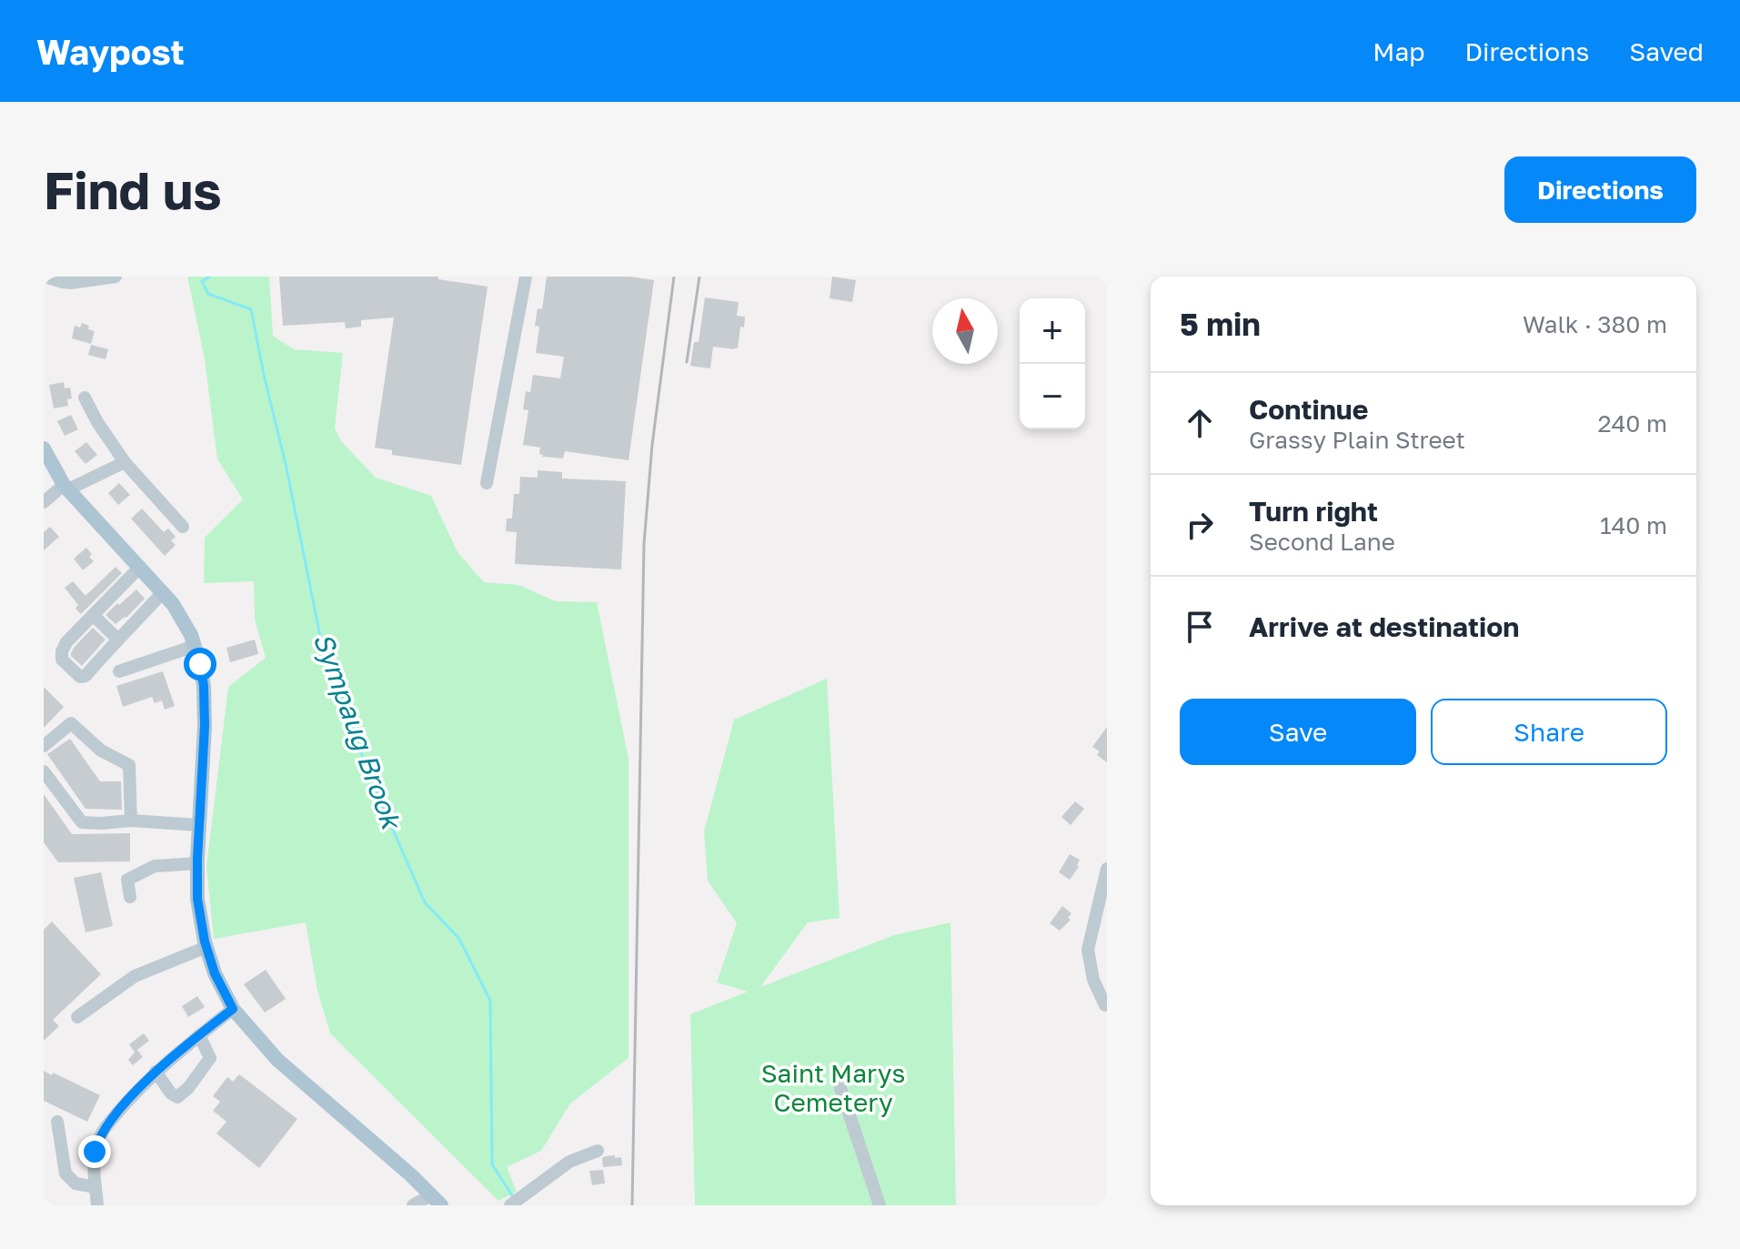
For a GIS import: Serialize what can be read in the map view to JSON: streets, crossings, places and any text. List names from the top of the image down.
{
  "water": ["Sympaug Brook"],
  "parks": ["Saint Marys Cemetery"],
  "north": "top",
  "page": {
    "header": "Waypost",
    "nav": ["Map", "Directions", "Saved"],
    "buttons": [
      "Directions",
      ["Save", "Share"]
    ],
    "title": "Find us",
    "heading": ["5 min", "Walk · 380 m"],
    "map_buttons": ["+", "−"],
    "list": [
      ["Continue", "Grassy Plain Street", "240 m"],
      ["Turn right", "Second Lane", "140 m"],
      "Arrive at destination"
    ]
  }
}
